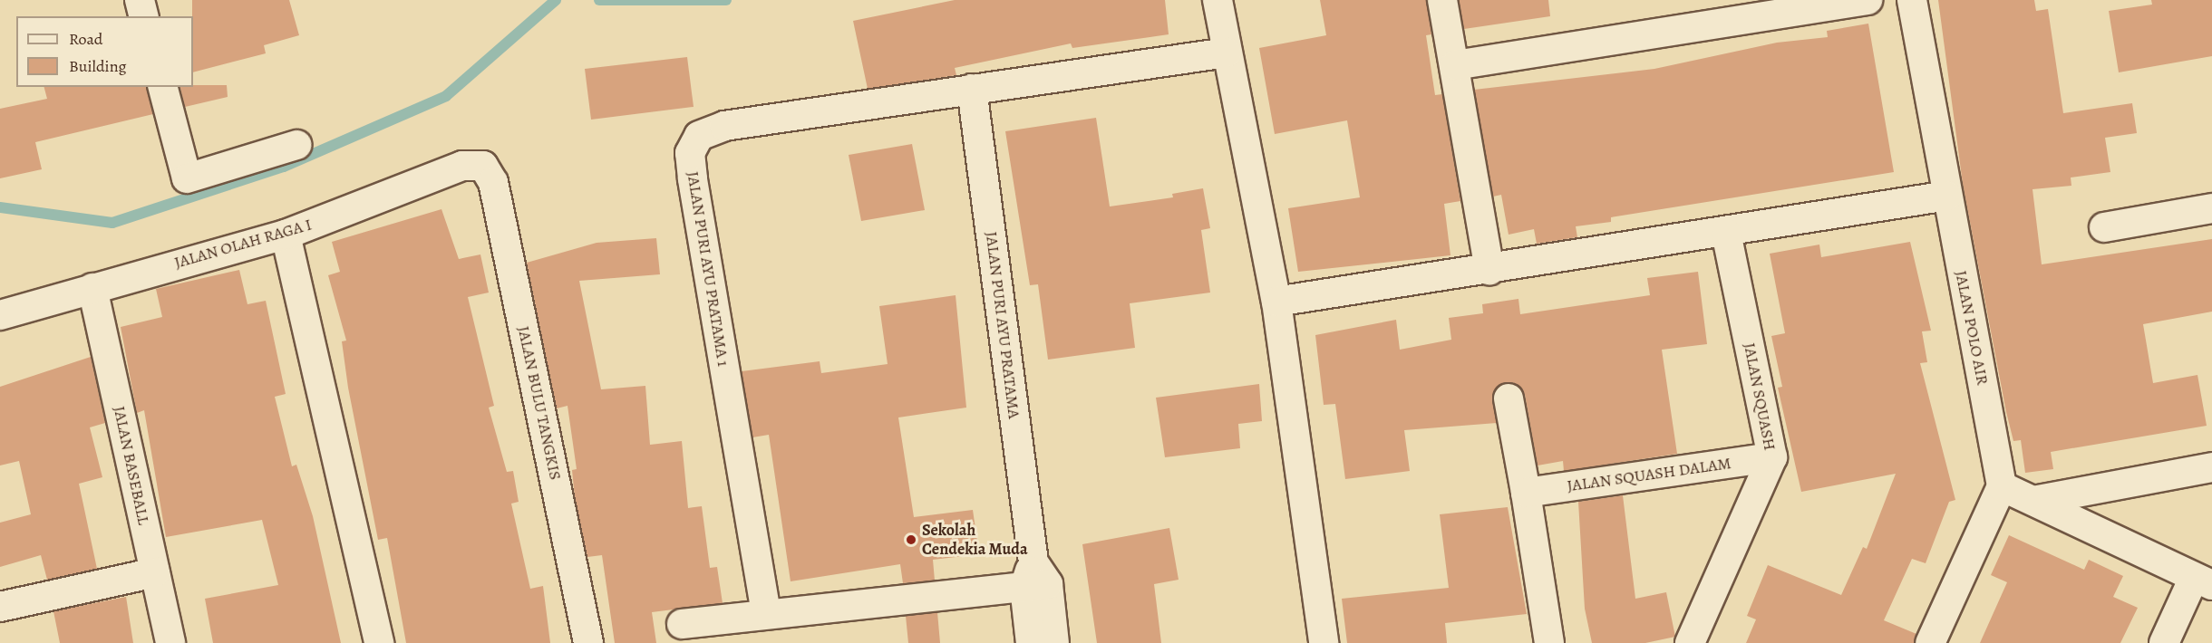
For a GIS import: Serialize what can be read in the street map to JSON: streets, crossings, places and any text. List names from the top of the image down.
{
  "streets": {
    "street": [
      "JALAN OLAH RAGA I",
      "JALAN PURI AYU PRATAMA 1",
      "JALAN PURI AYU PRATAMA",
      "JALAN POLO AIR",
      "JALAN SQUASH",
      "JALAN BULU TANGKIS",
      "JALAN BASEBALL",
      "JALAN SQUASH DALAM"
    ]
  },
  "crossings": [
    ["JALAN OLAH RAGA I", "JALAN BULU TANGKIS"],
    ["JALAN OLAH RAGA I", "JALAN BASEBALL"],
    ["JALAN PURI AYU PRATAMA 1", "JALAN PURI AYU PRATAMA"],
    ["JALAN SQUASH", "JALAN SQUASH DALAM"]
  ],
  "places": ["Sekolah Cendekia Muda"],
  "legend": ["Road", "Building"]
}
